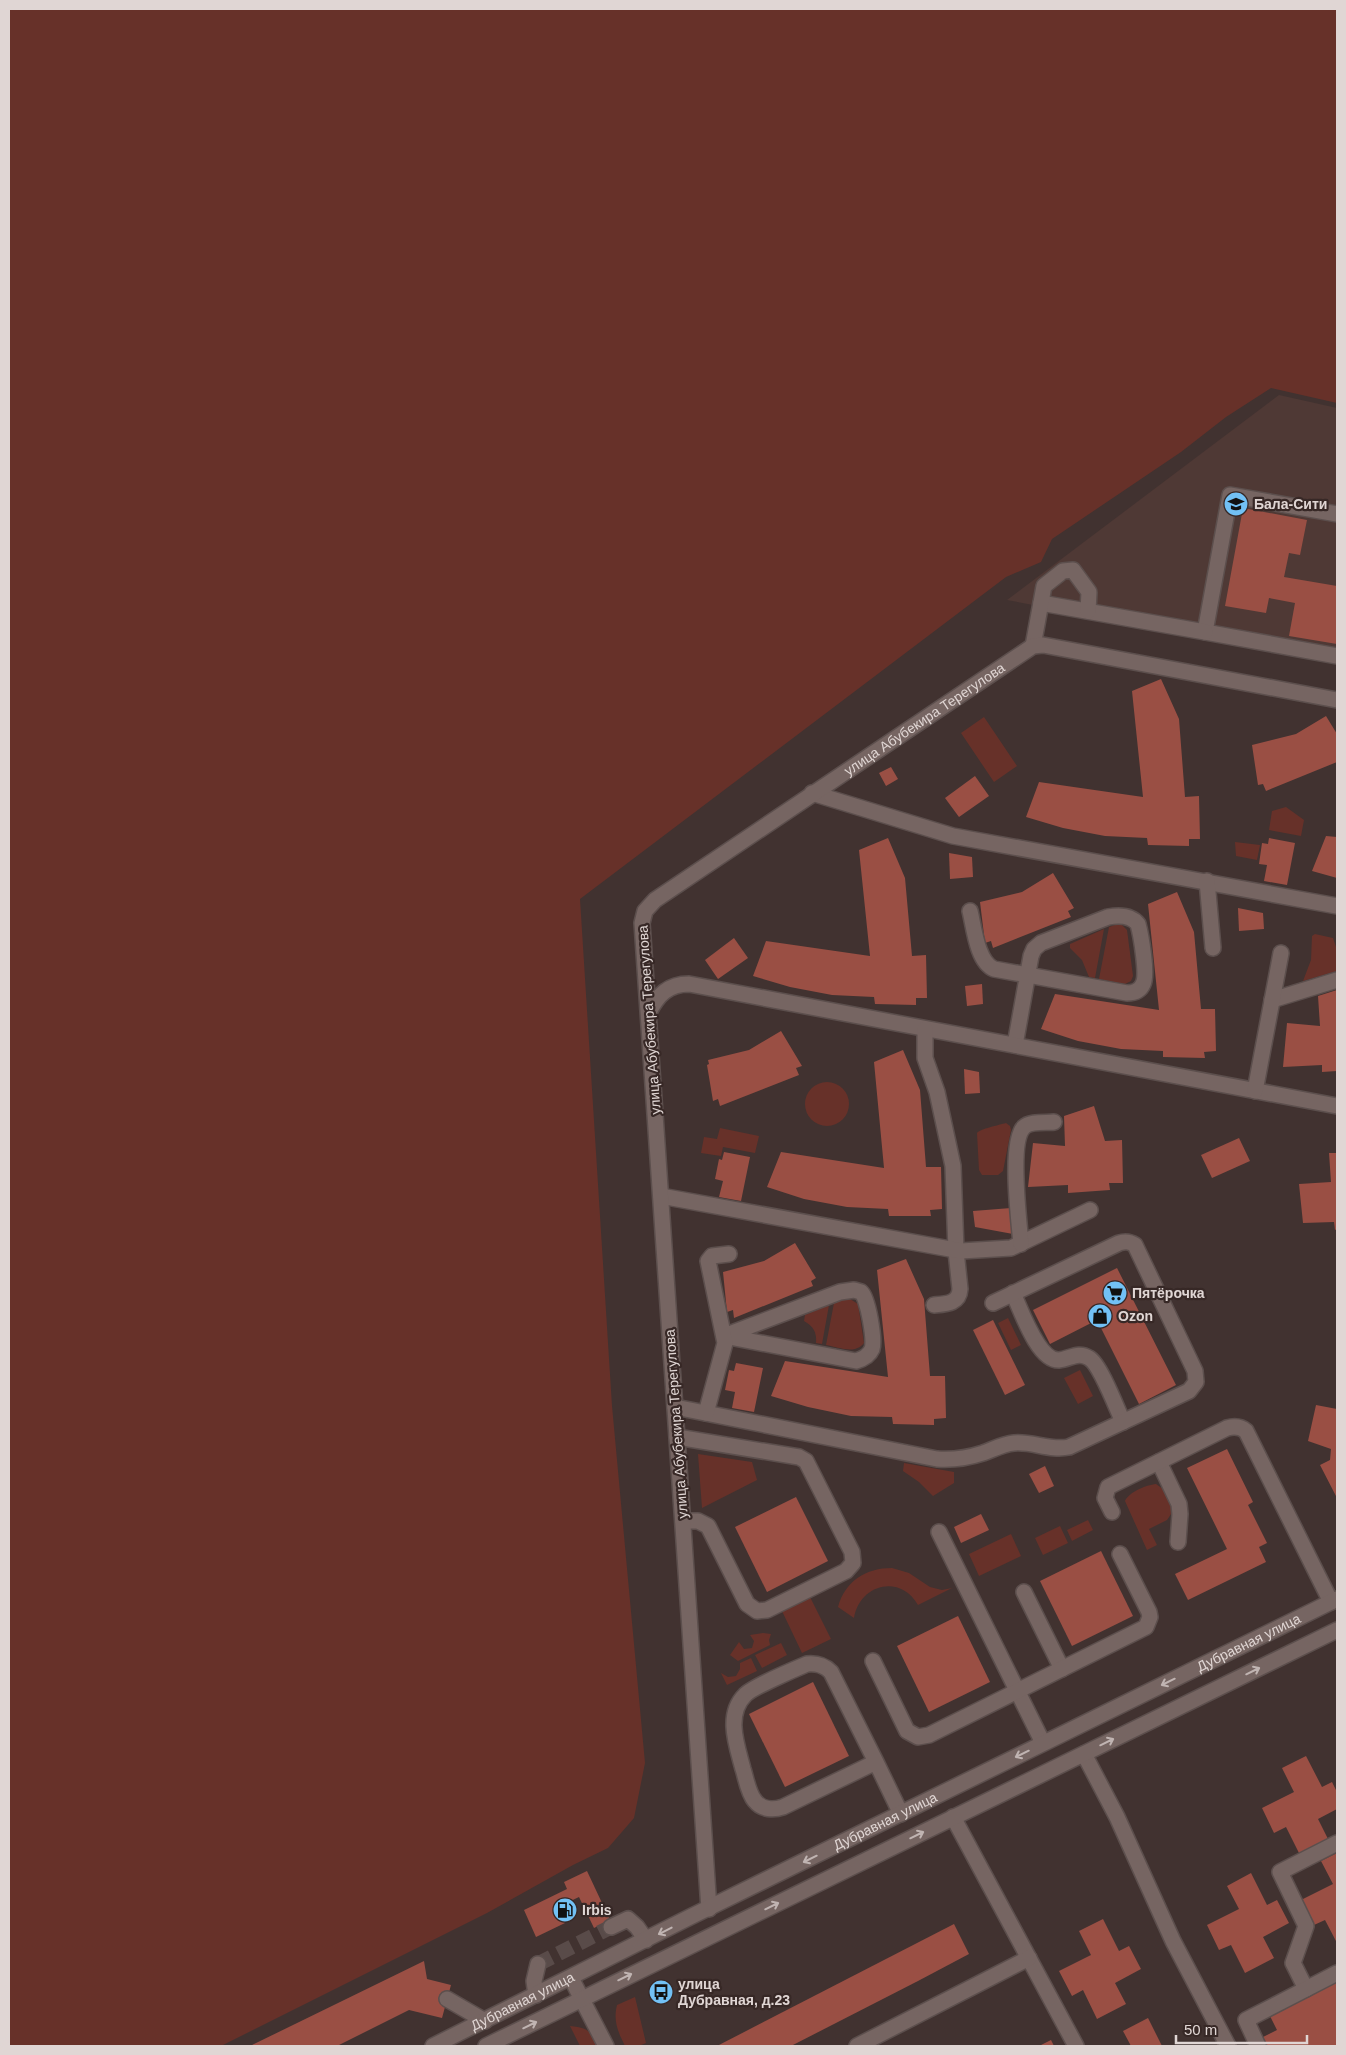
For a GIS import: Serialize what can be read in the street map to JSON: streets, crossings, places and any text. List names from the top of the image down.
{
  "streets": {
    "street": ["улица Абубекира Терегулова", "Дубравная улица"]
  },
  "crossings": [
    ["улица Абубекира Терегулова", "Дубравная улица"]
  ],
  "places": {
    "school or university": ["Бала-Сити"],
    "supermarket": ["Пятёрочка"],
    "shop": ["Ozon"],
    "fuel station": ["Irbis"],
    "bus stop": ["улица Дубравная, д.23"]
  },
  "scale_bar": "50 m"
}
